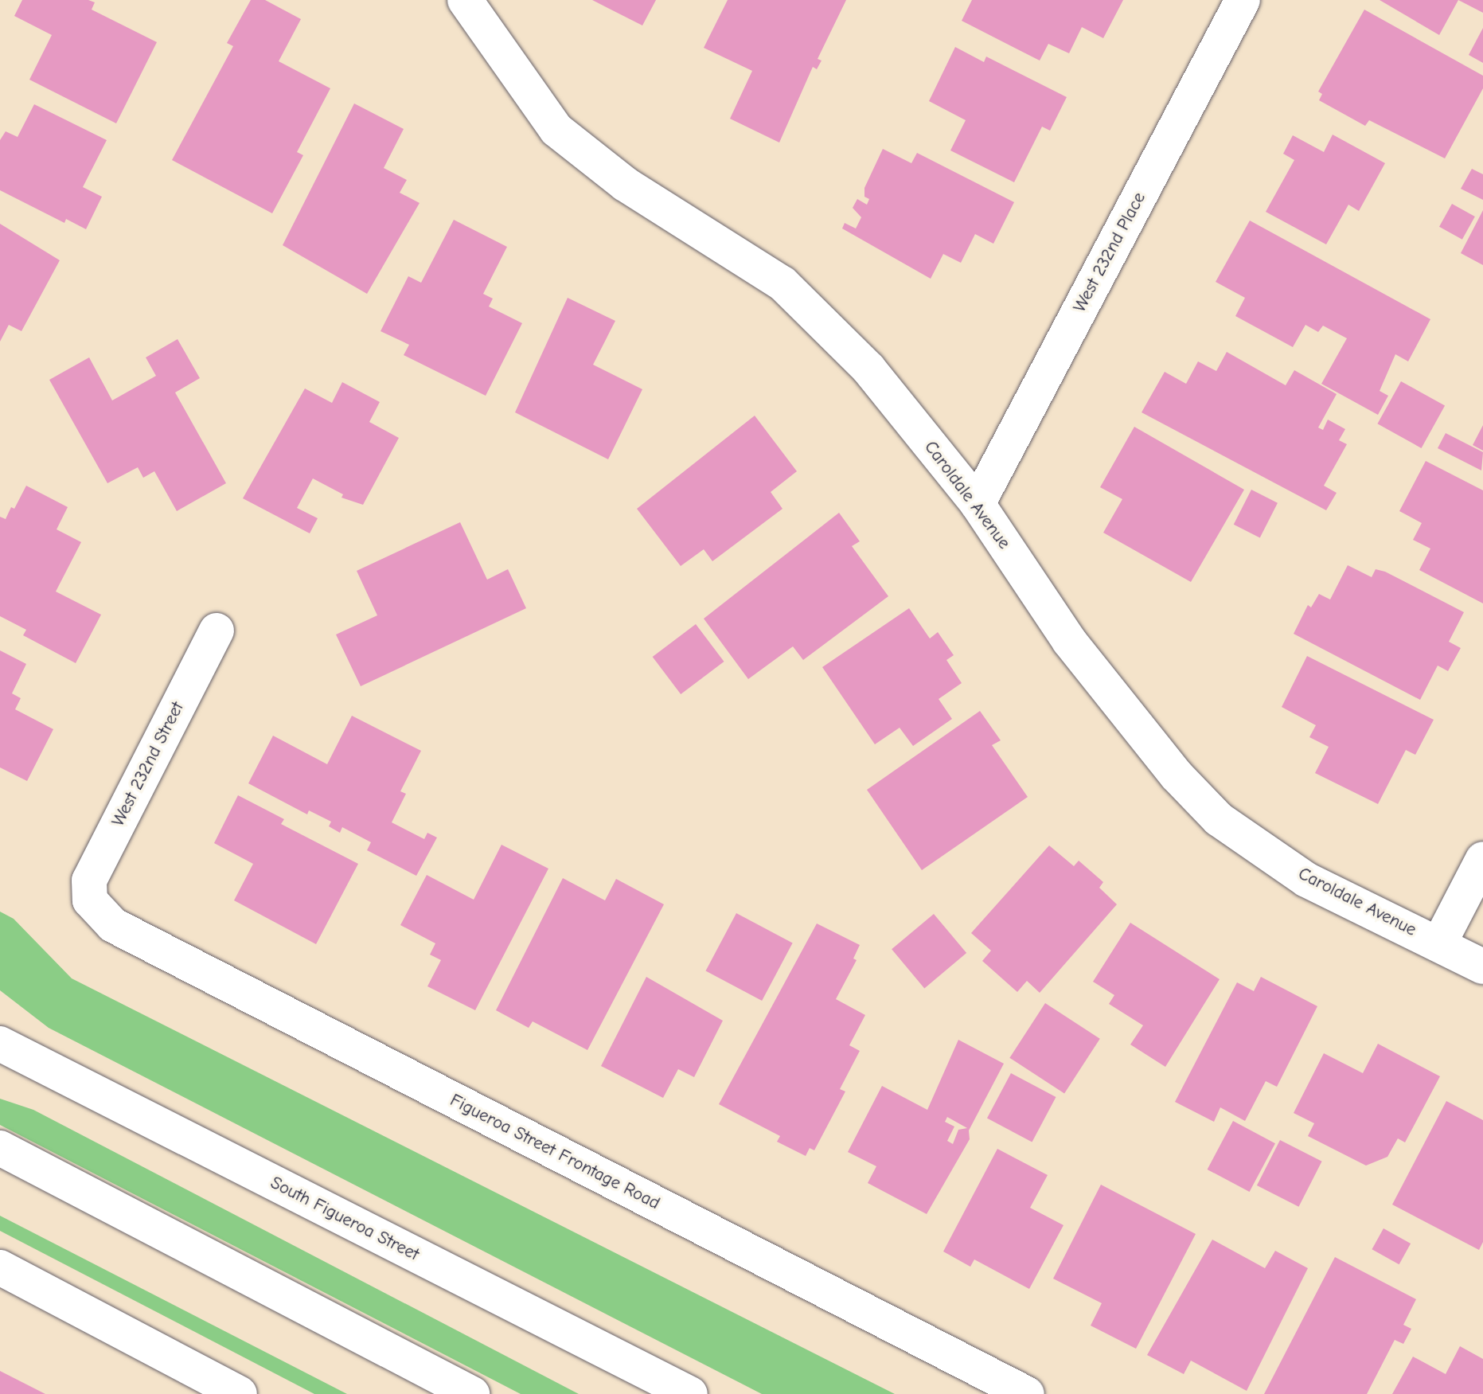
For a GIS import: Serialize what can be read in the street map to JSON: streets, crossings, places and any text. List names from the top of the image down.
{
  "streets": {
    "street": [
      "West 232nd Place",
      "Caroldale Avenue",
      "West 232nd Street",
      "Figueroa Street Frontage Road",
      "South Figueroa Street"
    ]
  },
  "crossings": [
    ["West 232nd Place", "Caroldale Avenue"],
    ["West 232nd Street", "Figueroa Street Frontage Road"]
  ]
}
